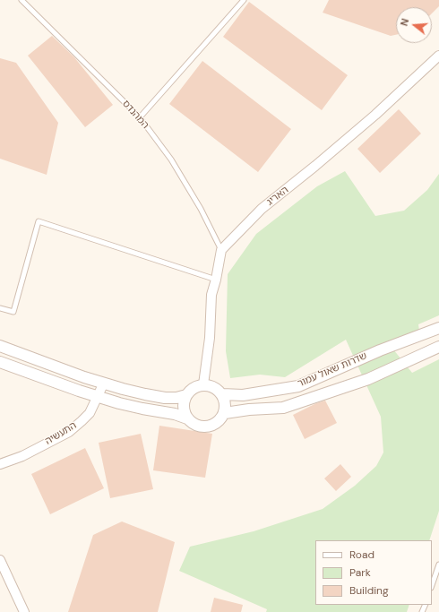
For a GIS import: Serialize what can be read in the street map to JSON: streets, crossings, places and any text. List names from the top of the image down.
{
  "streets": {
    "street": ["האריג", "שדרות שאול עמור", "התעשיה"],
    "lane": ["המהנדס"]
  },
  "crossings": [
    ["המהנדס", "האריג"]
  ],
  "legend": ["Road", "Park", "Building"],
  "north": "left"
}
